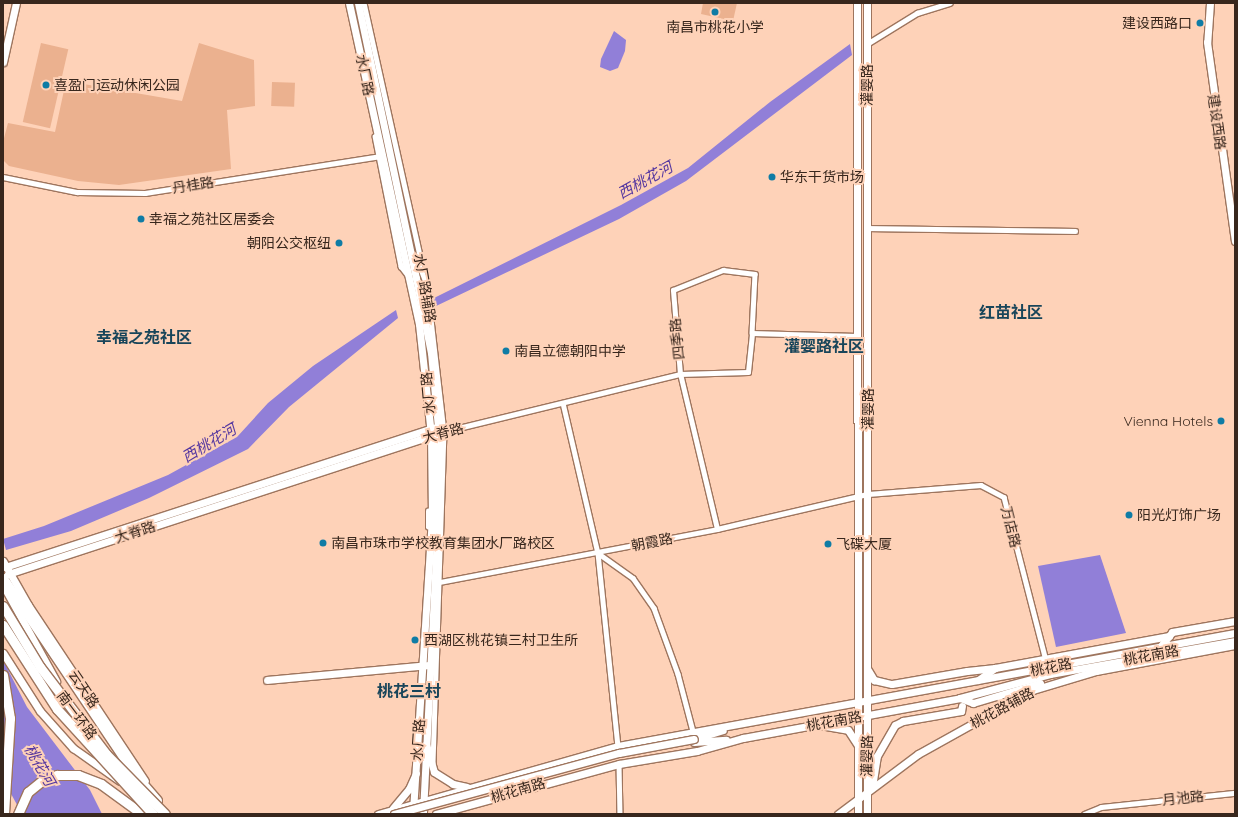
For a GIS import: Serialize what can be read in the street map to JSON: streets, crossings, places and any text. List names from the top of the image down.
{
  "streets": {
    "highway": ["南一环路"],
    "main road": [
      "水厂路",
      "灌婴路",
      "建设西路",
      "大脊路",
      "桃花南路",
      "桃花路",
      "云天路",
      "桃花路辅路"
    ],
    "street": [
      "丹桂路",
      "水厂路辅路",
      "四季路",
      "万店路",
      "朝霞路",
      "月池路"
    ]
  },
  "crossings": [
    ["水厂路", "丹桂路"],
    ["水厂路", "水厂路辅路"],
    ["水厂路", "大脊路"],
    ["水厂路", "朝霞路"],
    ["水厂路", "桃花南路"],
    ["灌婴路", "万店路"],
    ["灌婴路", "朝霞路"],
    ["灌婴路", "桃花南路"],
    ["灌婴路", "桃花路"],
    ["灌婴路", "桃花路辅路"],
    ["水厂路辅路", "大脊路"],
    ["四季路", "大脊路"],
    ["四季路", "朝霞路"],
    ["大脊路", "云天路"],
    ["万店路", "朝霞路"],
    ["万店路", "桃花路"],
    ["桃花南路", "桃花路"]
  ],
  "districts": [
    "红苗社区",
    "幸福之苑社区",
    "灌婴路社区",
    "桃花三村"
  ],
  "water": ["西桃花河", "桃花河"],
  "places": [
    "南昌市桃花小学",
    "建设西路口",
    "喜盈门运动休闲公园",
    "华东干货市场",
    "幸福之苑社区居委会",
    "朝阳公交枢纽",
    "南昌立德朝阳中学",
    "Vienna Hotels",
    "阳光灯饰广场",
    "南昌市珠市学校教育集团水厂路校区",
    "飞碟大厦",
    "西湖区桃花镇三村卫生所"
  ]
}
